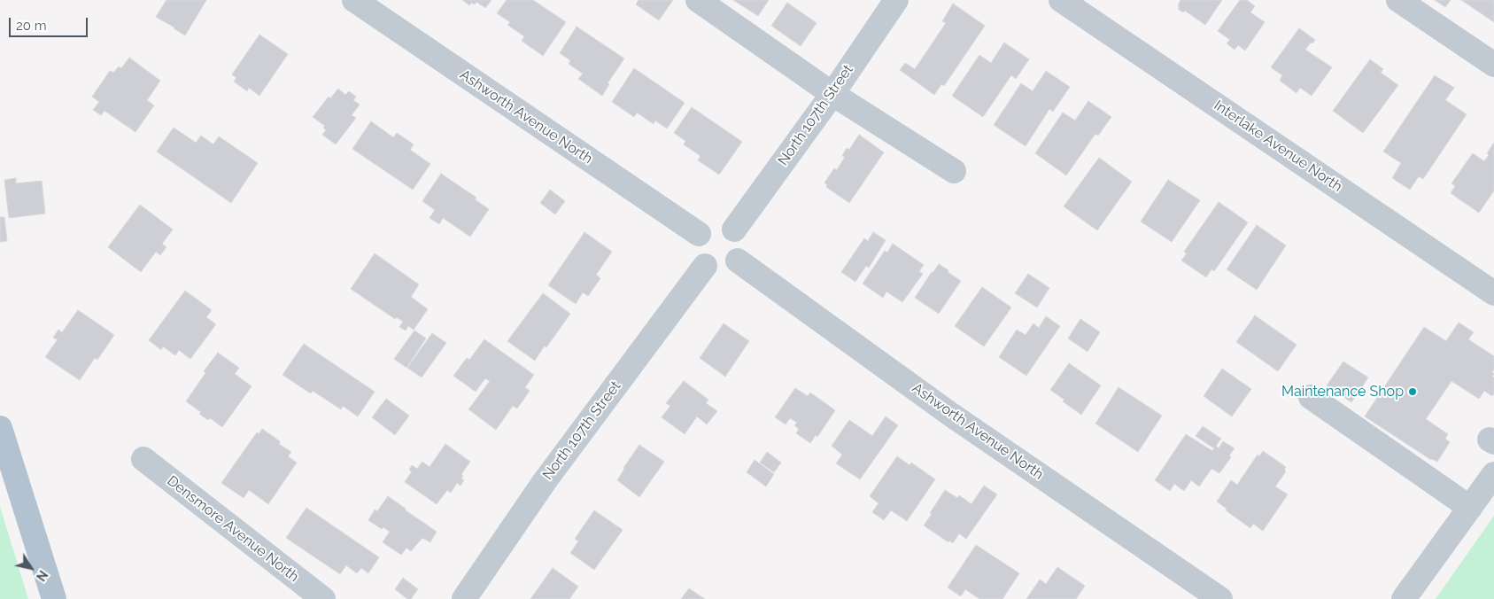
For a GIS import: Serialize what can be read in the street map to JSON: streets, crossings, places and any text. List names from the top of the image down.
{
  "streets": {
    "street": [
      "North 107th Street",
      "Ashworth Avenue North",
      "Interlake Avenue North",
      "Densmore Avenue North"
    ]
  },
  "crossings": [
    ["North 107th Street", "Ashworth Avenue North"]
  ],
  "places": ["Maintenance Shop"],
  "scale_bar": "20 m",
  "north": "bottom right"
}
